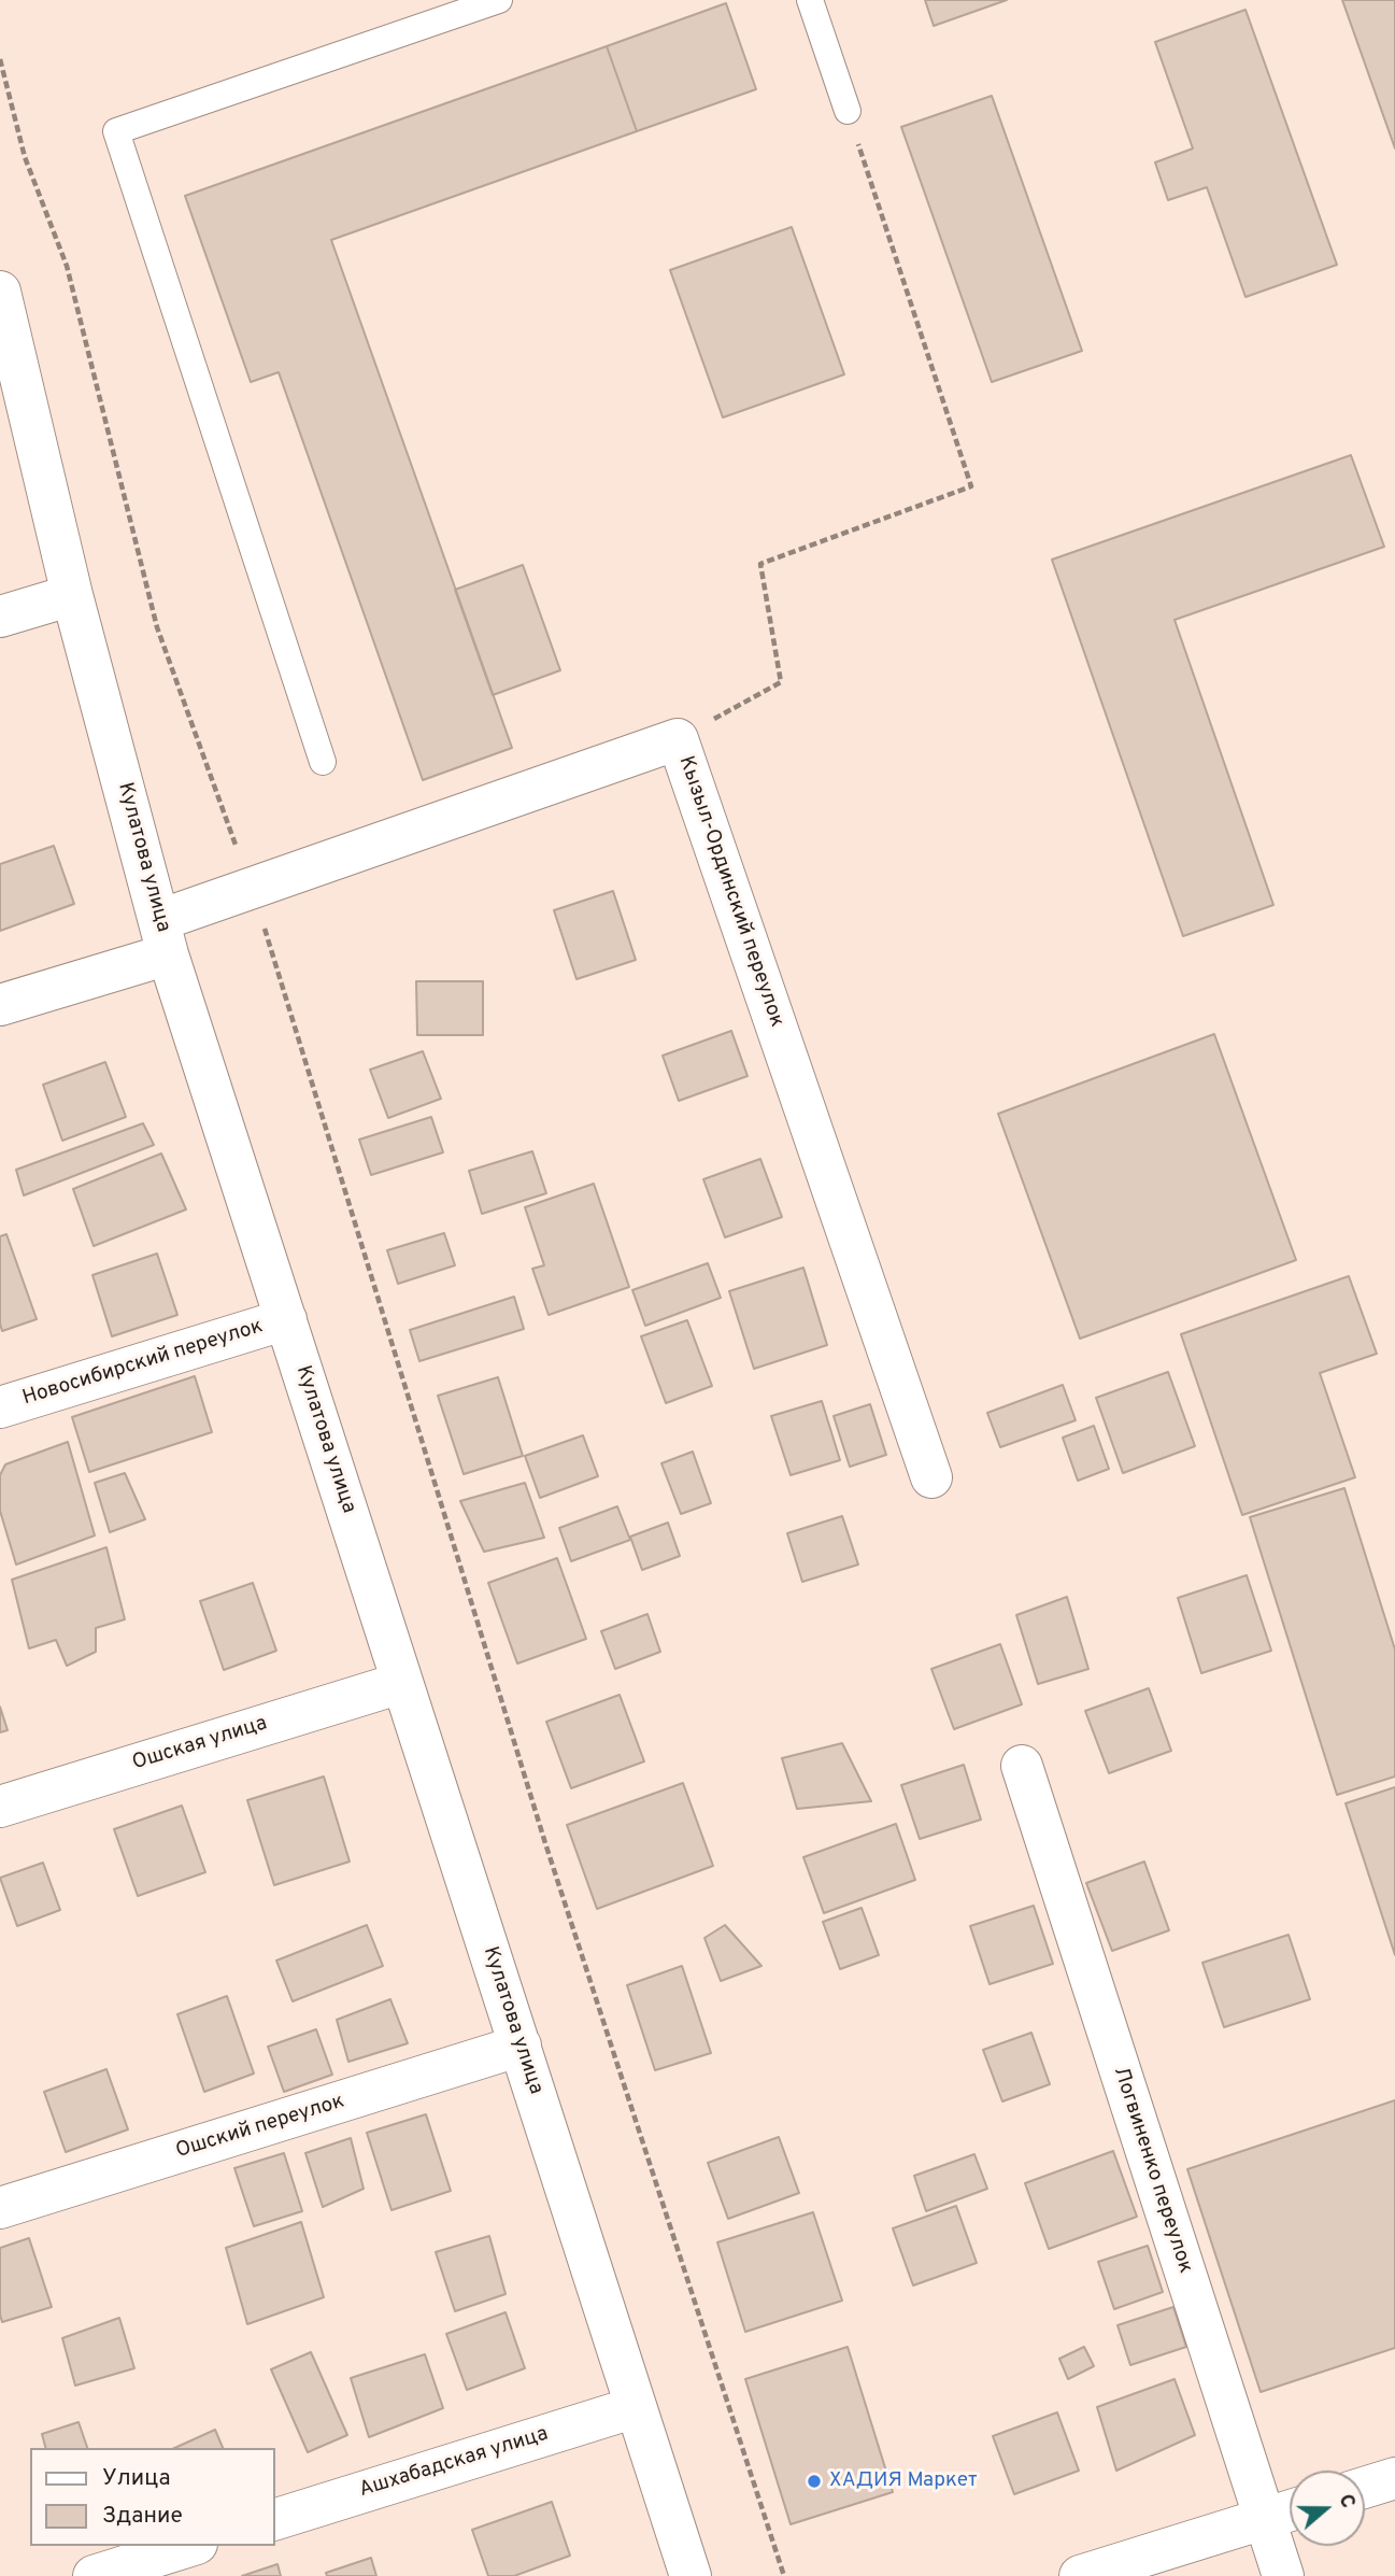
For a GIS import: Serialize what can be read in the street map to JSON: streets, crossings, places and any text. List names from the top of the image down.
{
  "streets": {
    "street": [
      "Кулатова улица",
      "Кызыл-Ординский переулок",
      "Новосибирский переулок",
      "Ошская улица",
      "Ошский переулок",
      "Логвиненко переулок",
      "Ашхабадская улица"
    ]
  },
  "crossings": [
    ["Кулатова улица", "Кызыл-Ординский переулок"],
    ["Кулатова улица", "Новосибирский переулок"],
    ["Кулатова улица", "Ошская улица"],
    ["Кулатова улица", "Ошский переулок"],
    ["Кулатова улица", "Ашхабадская улица"]
  ],
  "places": ["ХАДИЯ Маркет"],
  "legend": ["Улица", "Здание"],
  "north": "right"
}
